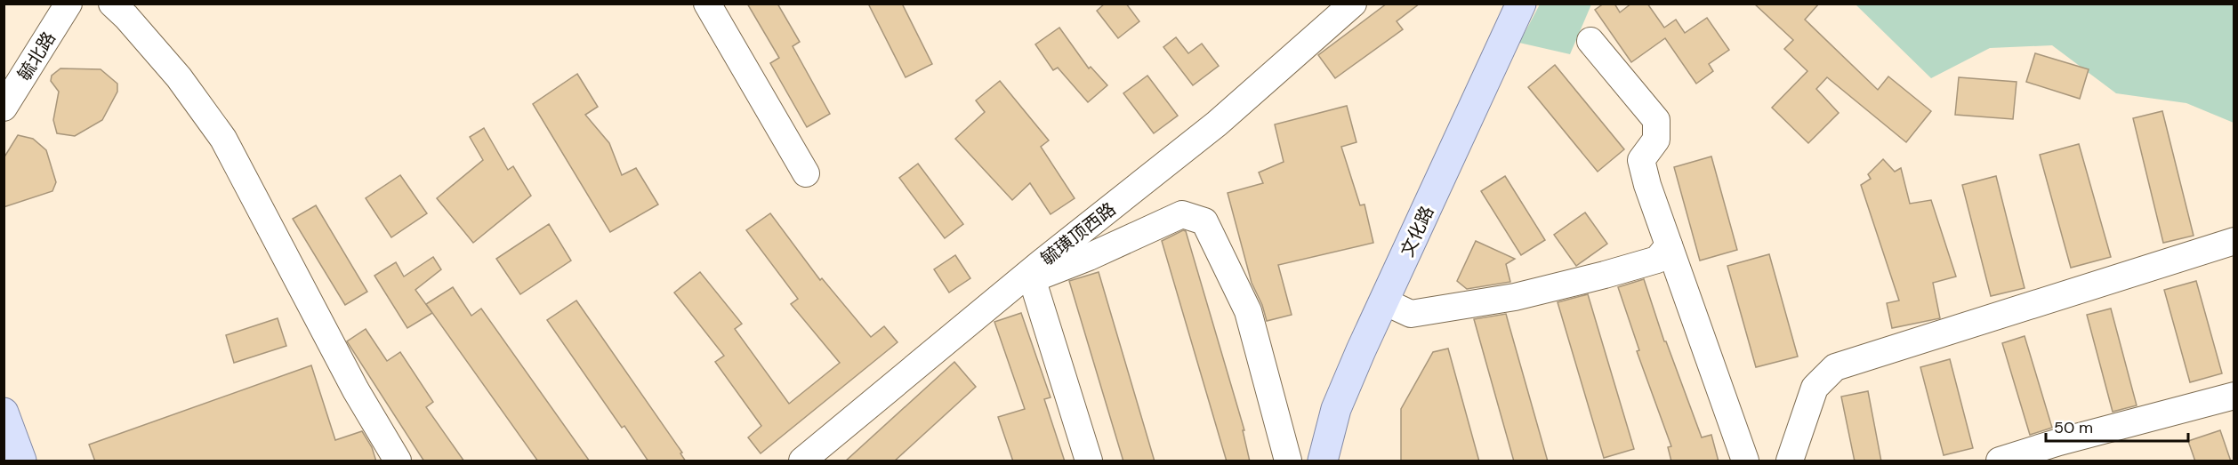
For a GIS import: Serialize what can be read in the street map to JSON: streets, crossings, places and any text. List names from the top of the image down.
{
  "streets": {
    "main road": ["文化路"],
    "street": ["毓北路", "毓璜顶西路"]
  },
  "scale_bar": "50 m"
}
